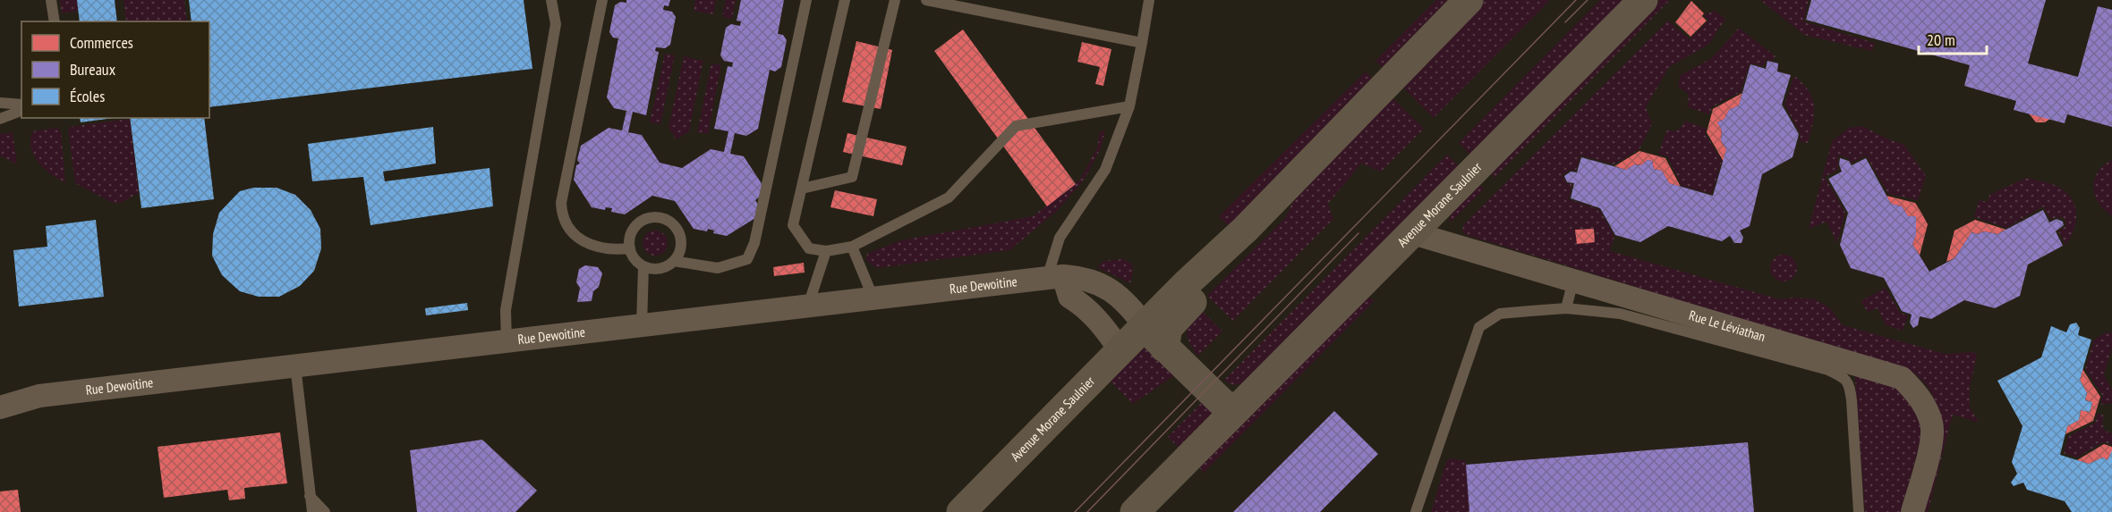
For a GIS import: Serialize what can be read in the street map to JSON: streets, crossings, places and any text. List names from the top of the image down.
{
  "streets": {
    "main road": ["Avenue Morane Saulnier"],
    "street": ["Rue Dewoitine", "Rue Le Léviathan"]
  },
  "crossings": [
    ["Avenue Morane Saulnier", "Rue Dewoitine"],
    ["Avenue Morane Saulnier", "Rue Le Léviathan"]
  ],
  "legend": ["Commerces", "Bureaux", "Écoles"],
  "scale_bar": "20 m"
}
